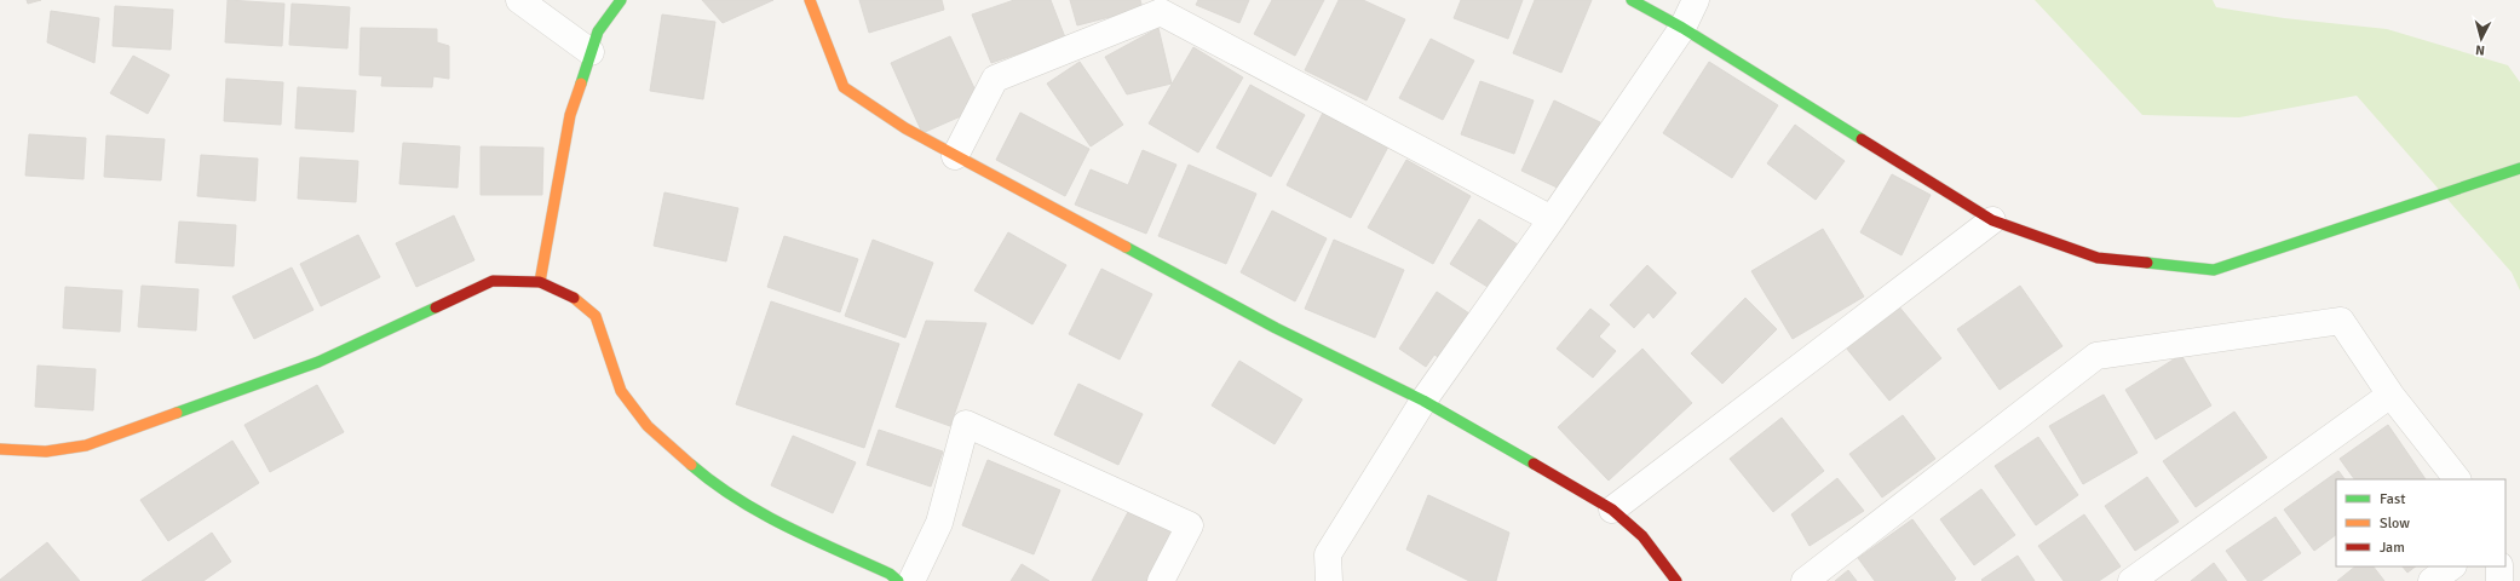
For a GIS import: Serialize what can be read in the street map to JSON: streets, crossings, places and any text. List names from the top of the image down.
{
  "legend": ["Fast", "Slow", "Jam"],
  "north": "bottom"
}
